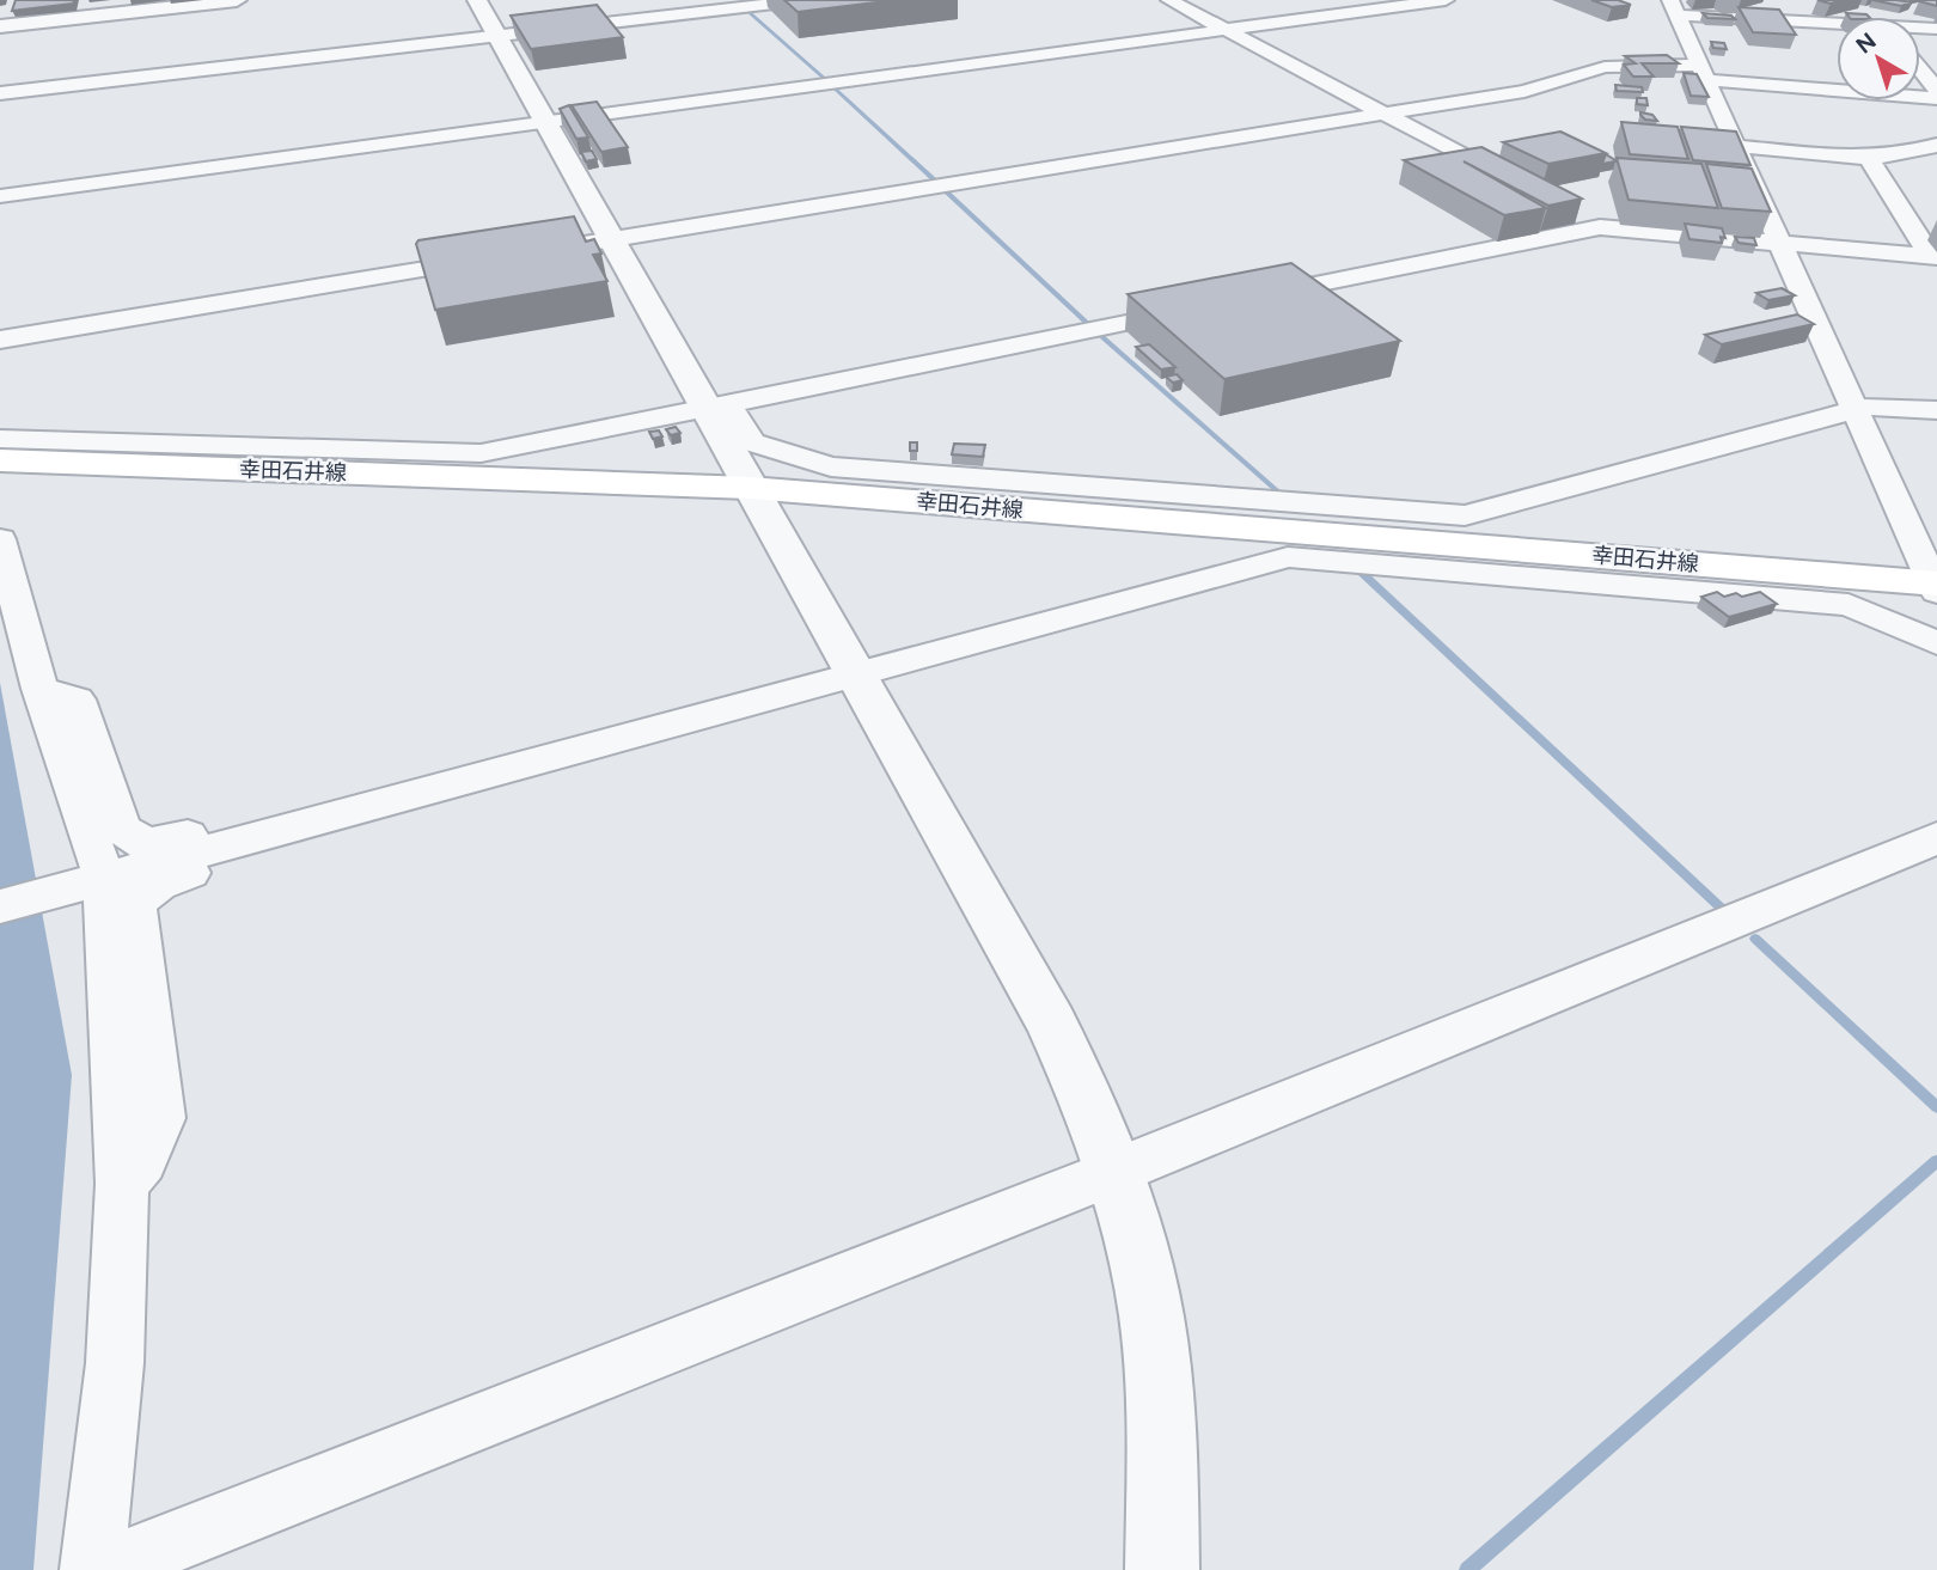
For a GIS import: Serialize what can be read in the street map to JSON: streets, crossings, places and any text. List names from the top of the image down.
{
  "streets": {
    "main road": ["幸田石井線"]
  },
  "north": "top left"
}
